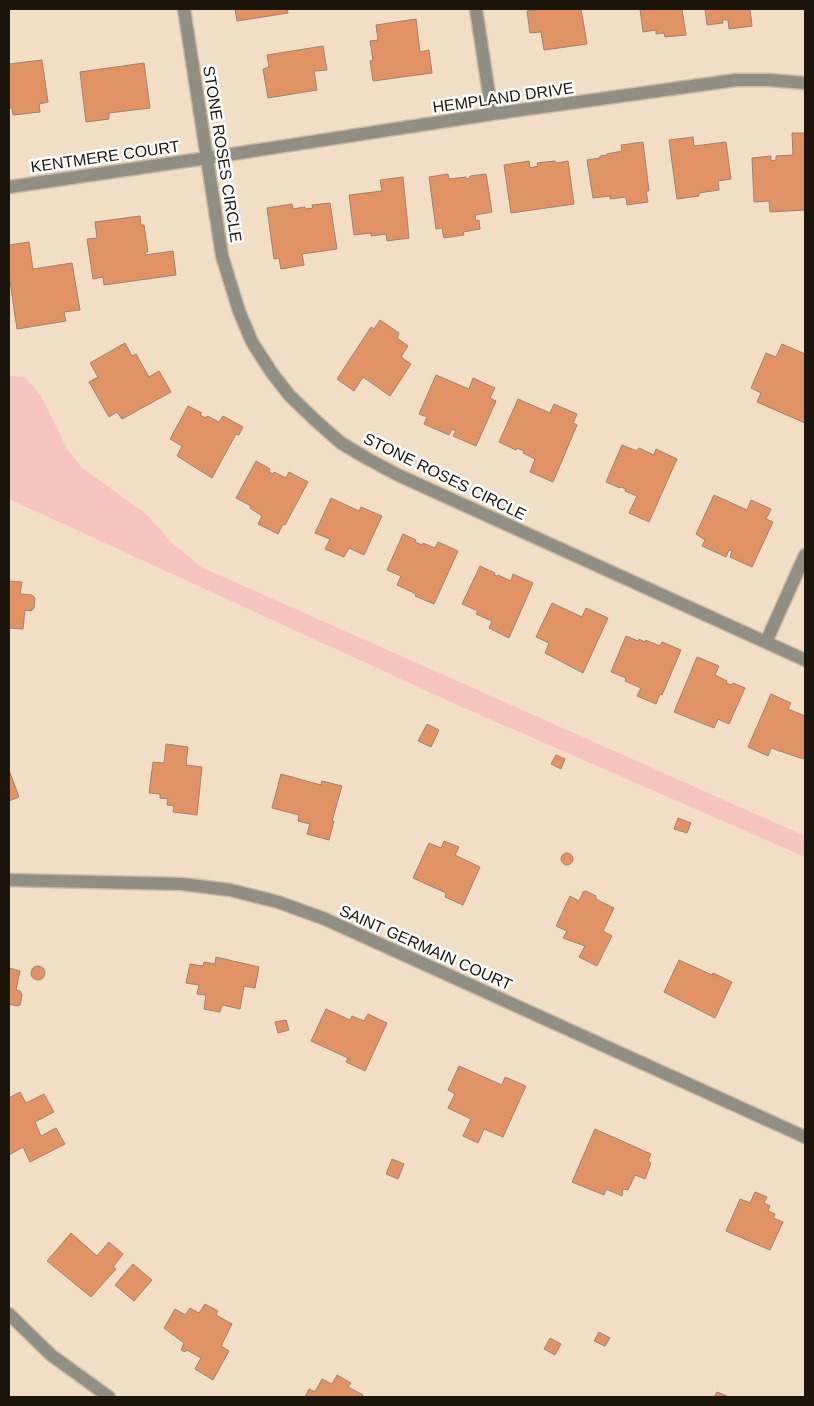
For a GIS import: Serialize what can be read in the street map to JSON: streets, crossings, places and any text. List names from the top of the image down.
{
  "streets": {
    "street": [
      "HEMPLAND DRIVE",
      "STONE ROSES CIRCLE",
      "KENTMERE COURT",
      "SAINT GERMAIN COURT"
    ]
  },
  "crossings": [
    ["HEMPLAND DRIVE", "STONE ROSES CIRCLE"],
    ["HEMPLAND DRIVE", "KENTMERE COURT"],
    ["STONE ROSES CIRCLE", "KENTMERE COURT"]
  ]
}
